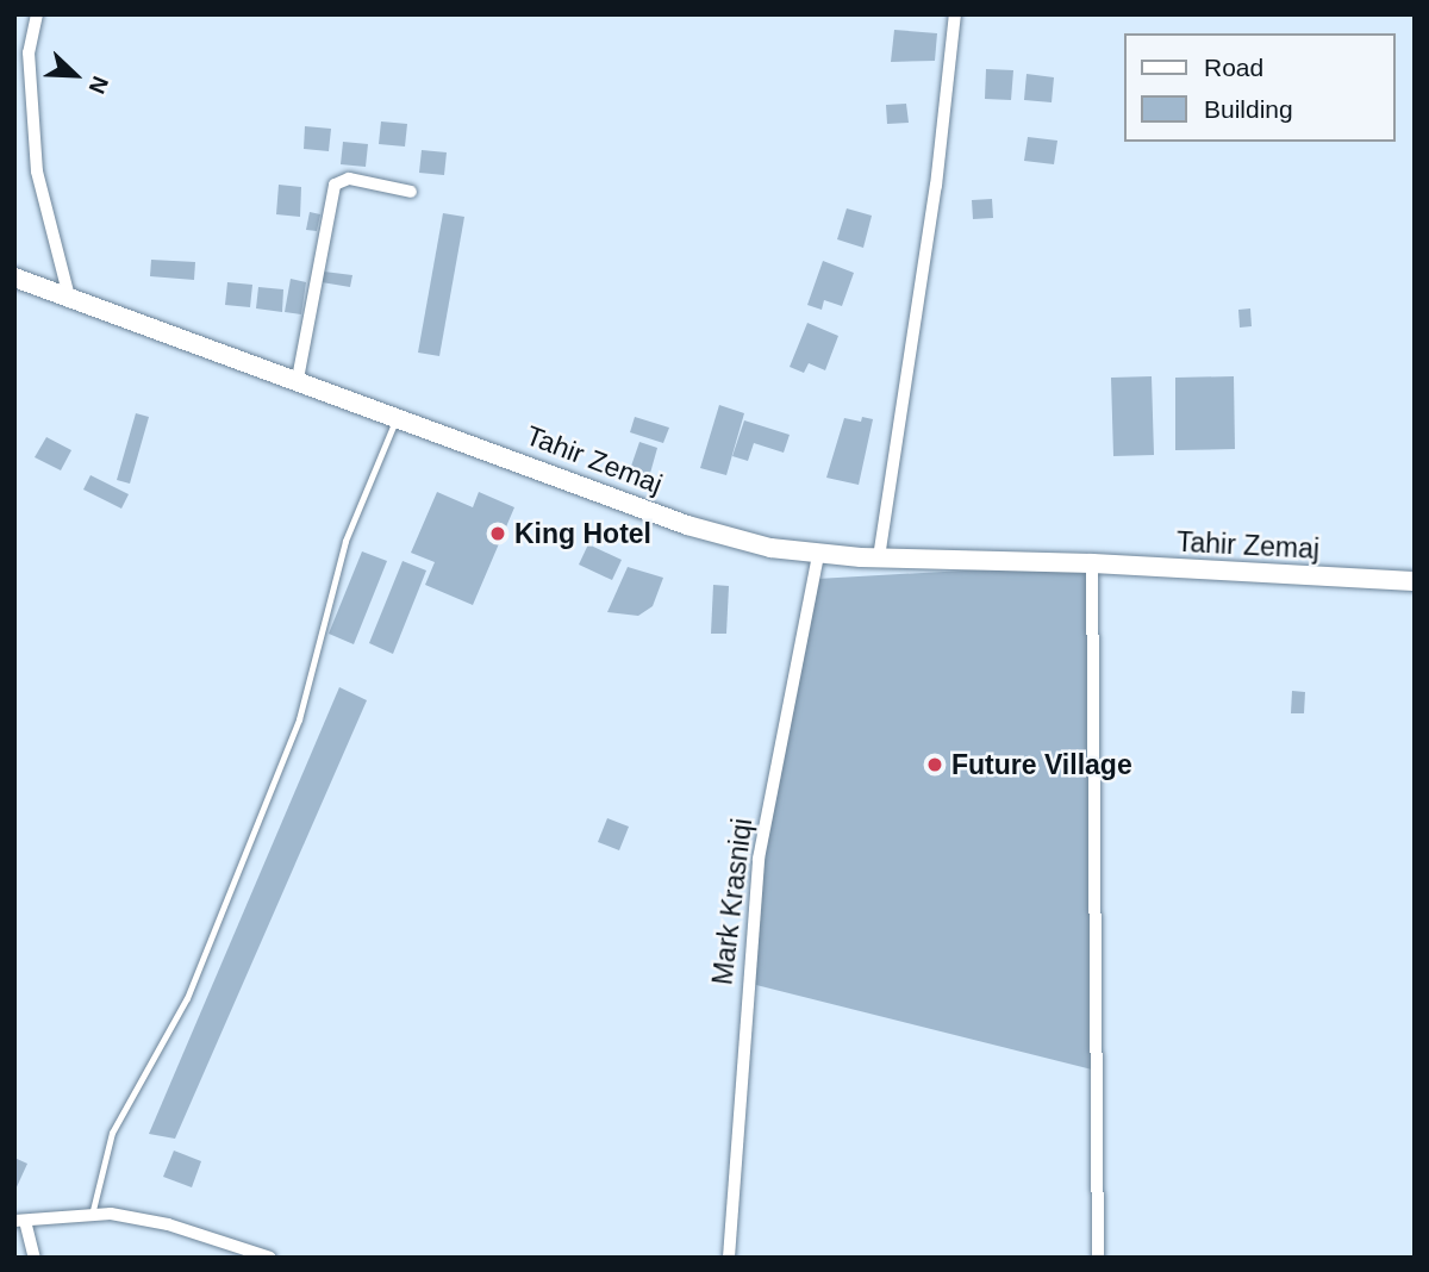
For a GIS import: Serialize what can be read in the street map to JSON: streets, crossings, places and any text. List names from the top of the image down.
{
  "streets": {
    "main road": ["Tahir Zemaj"],
    "street": ["Mark Krasniqi"]
  },
  "crossings": [
    ["Tahir Zemaj", "Mark Krasniqi"]
  ],
  "places": ["King Hotel", "Future Village"],
  "legend": ["Road", "Building"],
  "north": "bottom right"
}
